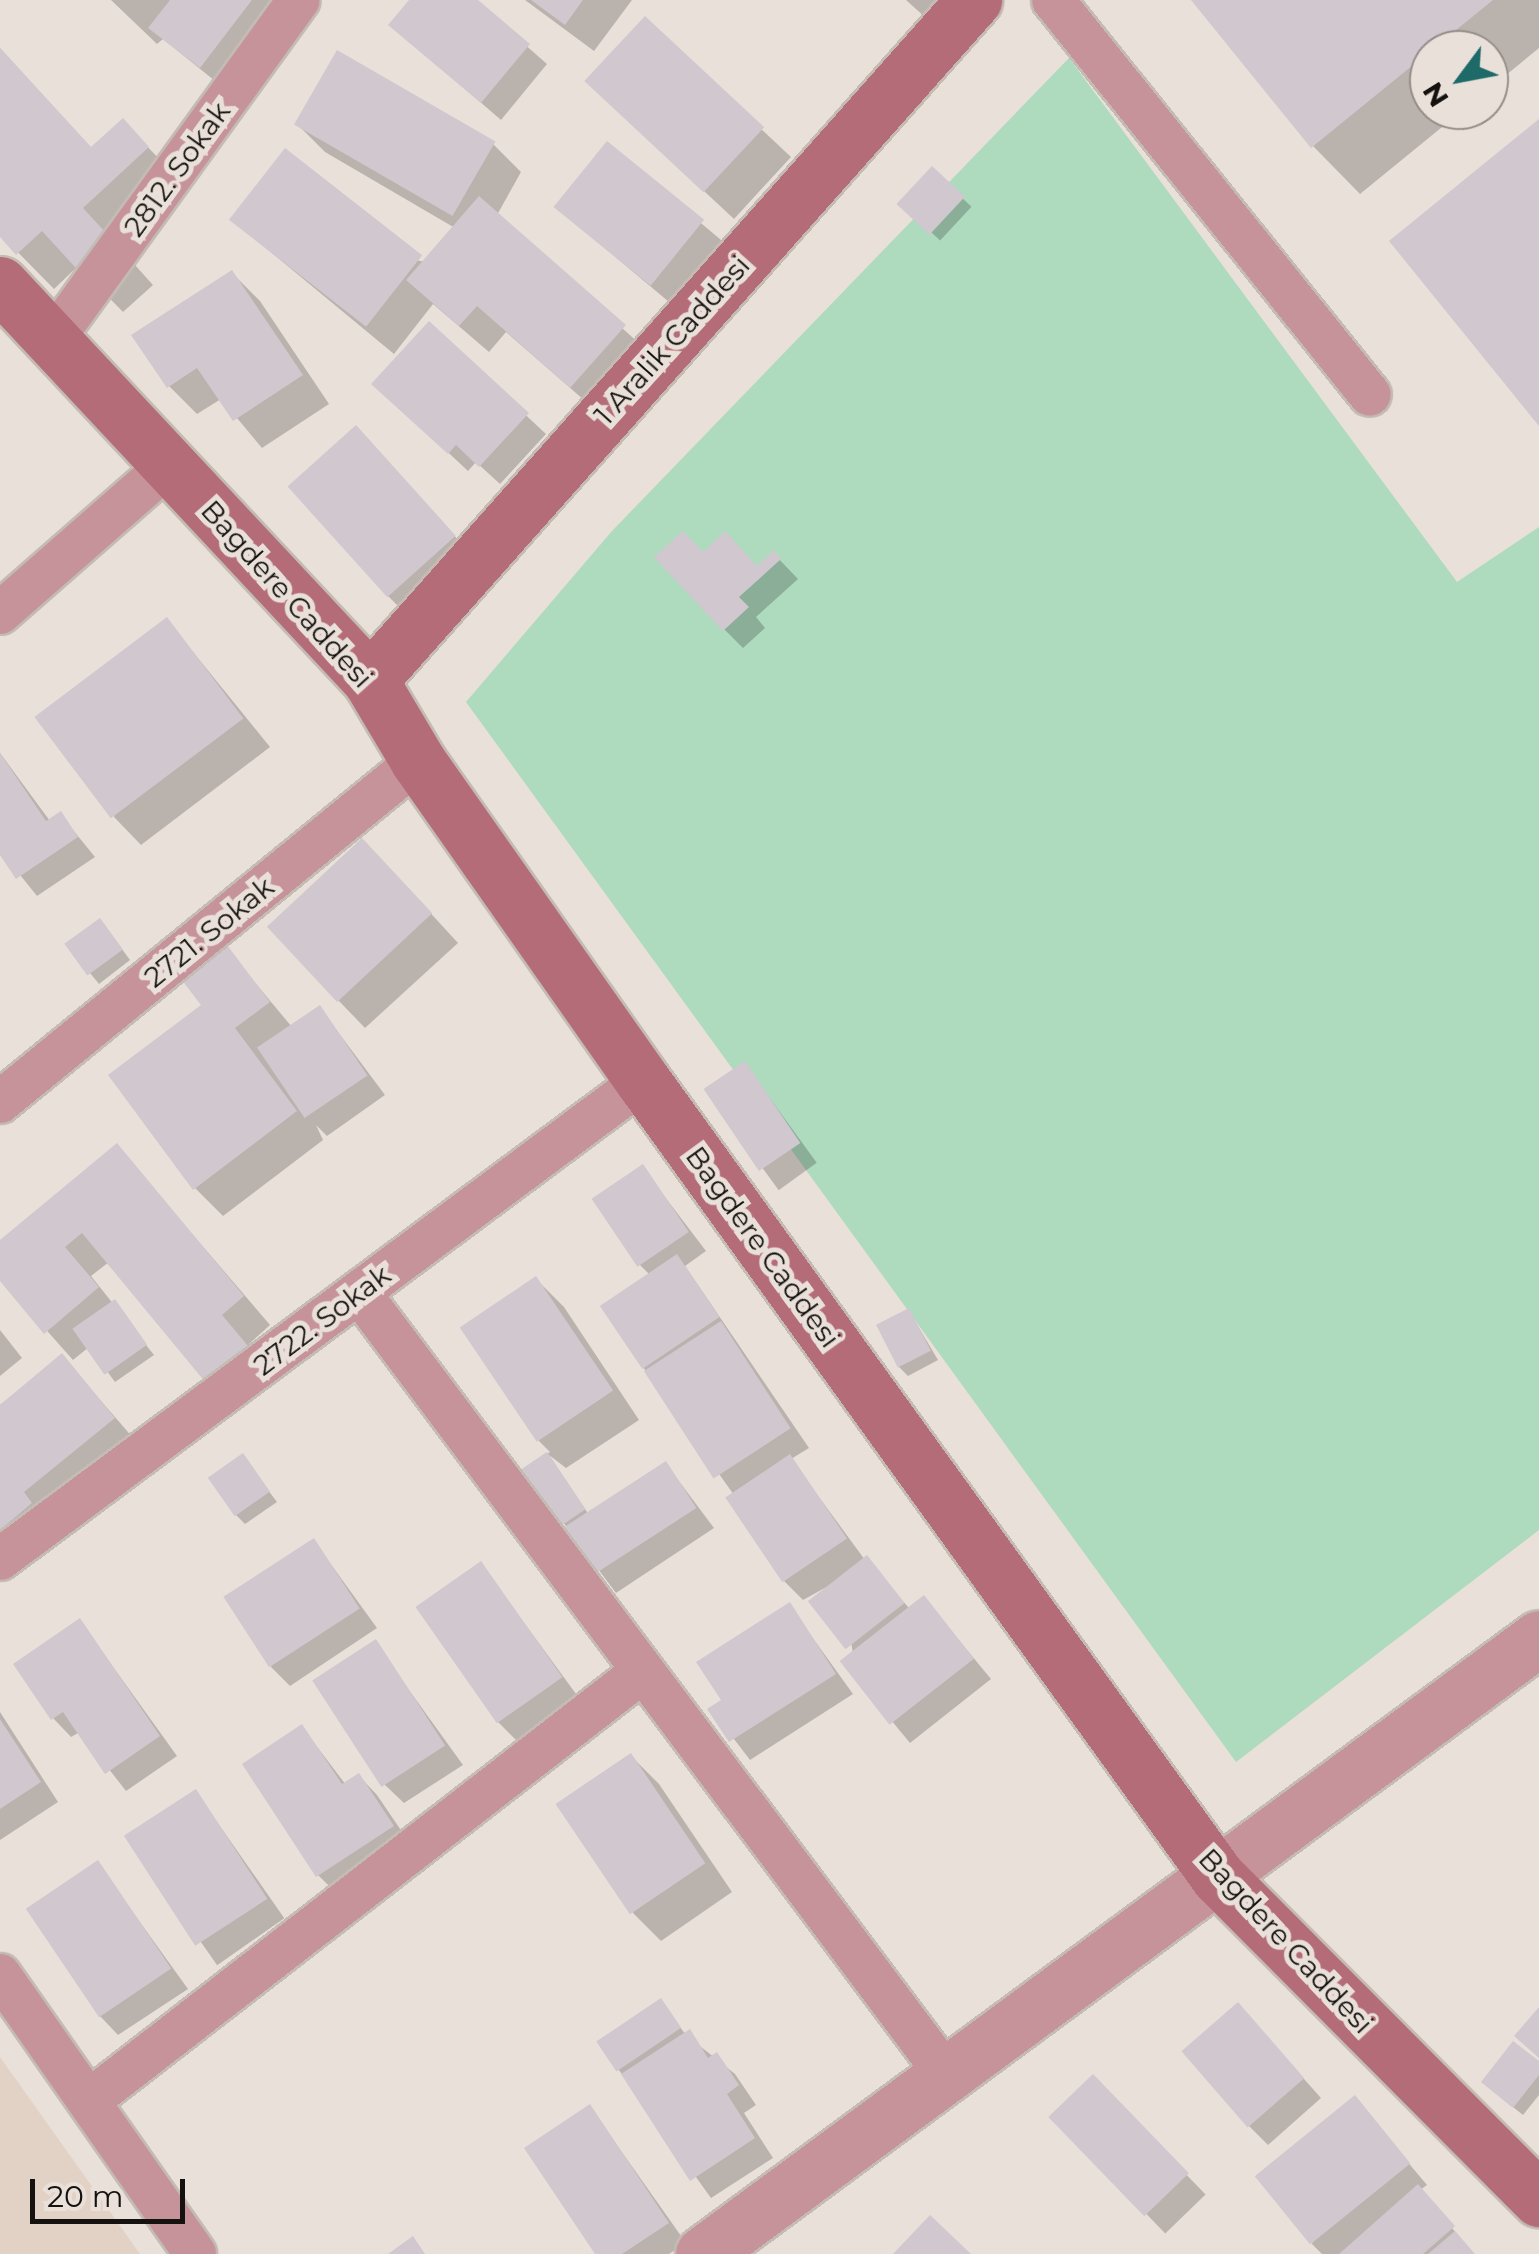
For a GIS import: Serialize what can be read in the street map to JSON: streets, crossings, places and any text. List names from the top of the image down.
{
  "streets": {
    "main road": ["1 Aralik Caddesi", "Bagdere Caddesi"],
    "street": ["2812. Sokak", "2721. Sokak", "2722. Sokak"]
  },
  "crossings": [
    ["2812. Sokak", "Bagdere Caddesi"],
    ["1 Aralik Caddesi", "Bagdere Caddesi"],
    ["Bagdere Caddesi", "2721. Sokak"],
    ["Bagdere Caddesi", "2722. Sokak"]
  ],
  "scale_bar": "20 m",
  "north": "bottom left"
}
